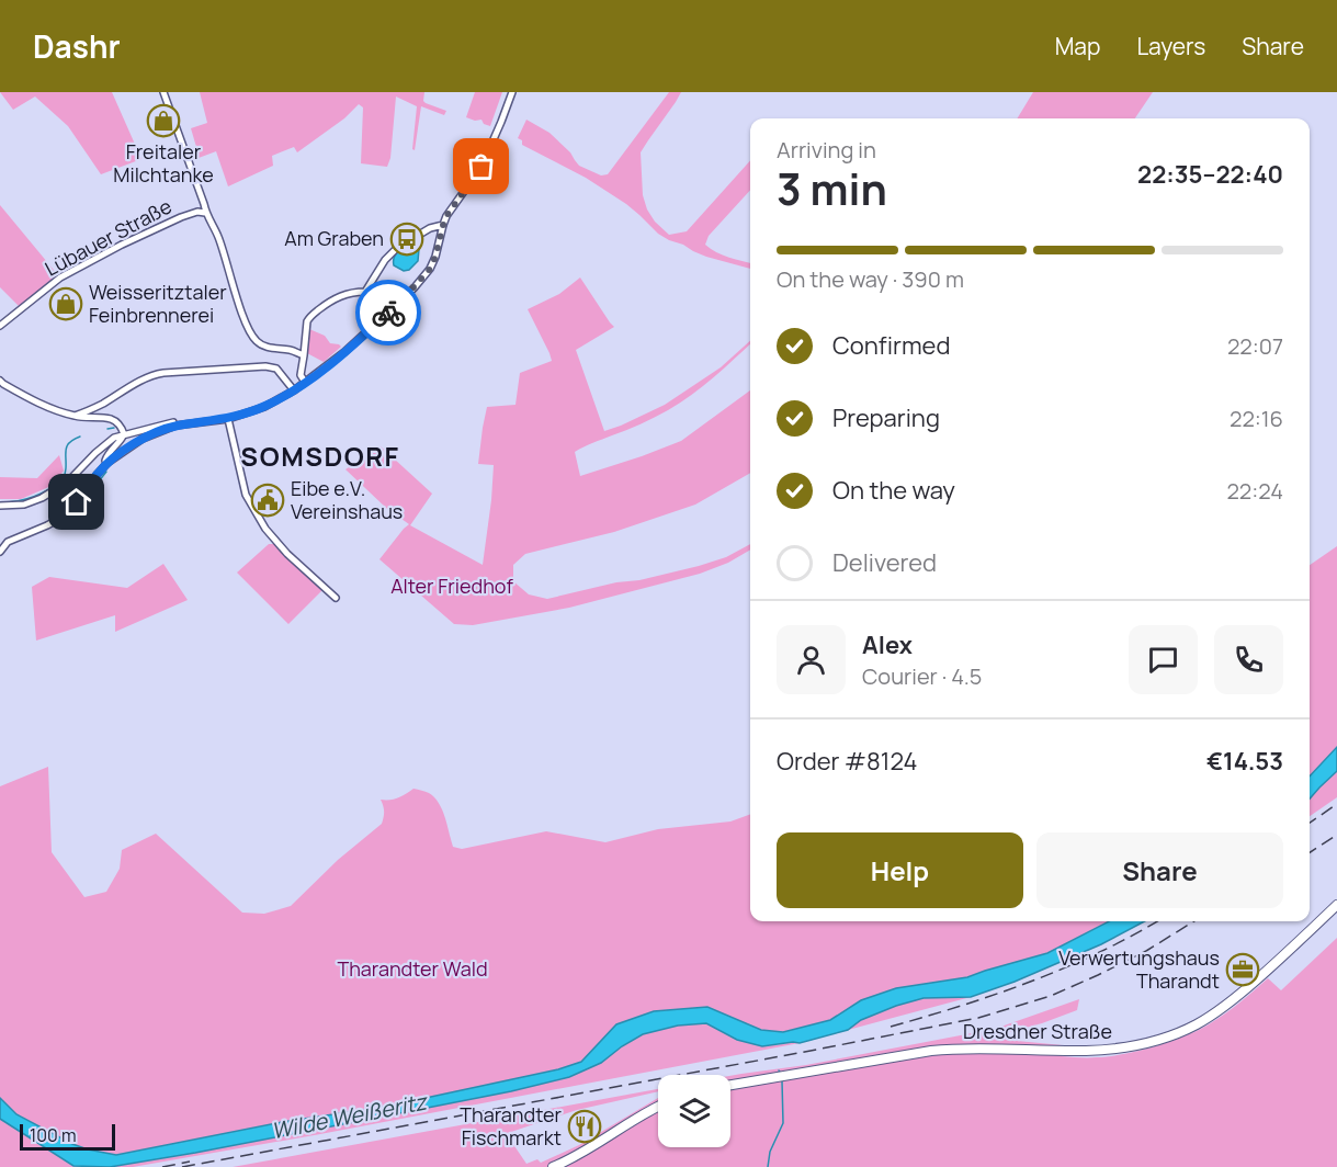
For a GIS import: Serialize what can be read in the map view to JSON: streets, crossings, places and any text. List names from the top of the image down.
{
  "streets": {
    "main road": ["Dresdner Straße"],
    "street": ["Lübauer Straße"]
  },
  "districts": ["SOMSDORF"],
  "water": ["Wilde Weißeritz"],
  "parks": ["Alter Friedhof", "Tharandter Wald"],
  "places": {
    "shop": ["Freitaler Milchtanke", "Weisseritztaler Feinbrennerei"],
    "bus stop": ["Am Graben"],
    "public building": ["Eibe e.V. Vereinshaus"],
    "office": ["Verwertungshaus Tharandt"],
    "restaurant": ["Tharandter Fischmarkt"]
  },
  "scale_bar": "100 m",
  "page": {
    "header": "Dashr",
    "nav": ["Map", "Layers", "Share"],
    "heading": ["3 min", "Arriving in", "22:35–22:40"],
    "panel": [
      "Alex",
      "Courier · 4.5",
      "Order #8124",
      "€14.53"
    ],
    "bar": "On the way · 390 m",
    "list": [
      ["Confirmed", "22:07"],
      ["Preparing", "22:16"],
      ["On the way", "22:24"],
      "Delivered"
    ],
    "buttons": ["Help", "Share"],
    "scale": "100 m"
  }
}
